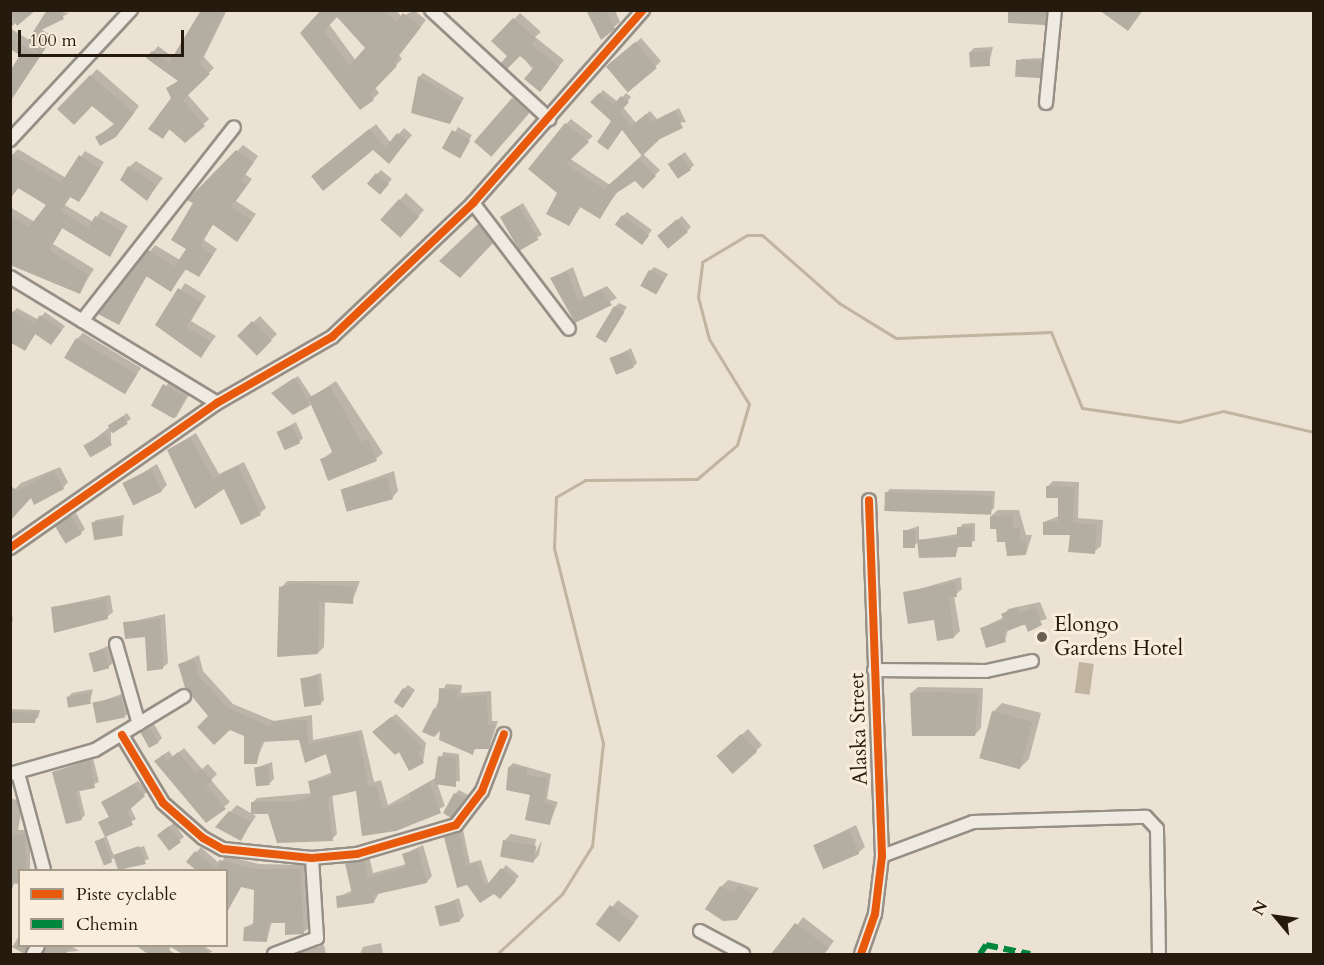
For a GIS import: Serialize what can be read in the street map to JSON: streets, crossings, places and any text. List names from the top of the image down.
{
  "streets": {
    "street": ["Alaska Street"]
  },
  "places": ["Elongo Gardens Hotel"],
  "legend": ["Piste cyclable", "Chemin"],
  "scale_bar": "100 m",
  "north": "top left"
}
